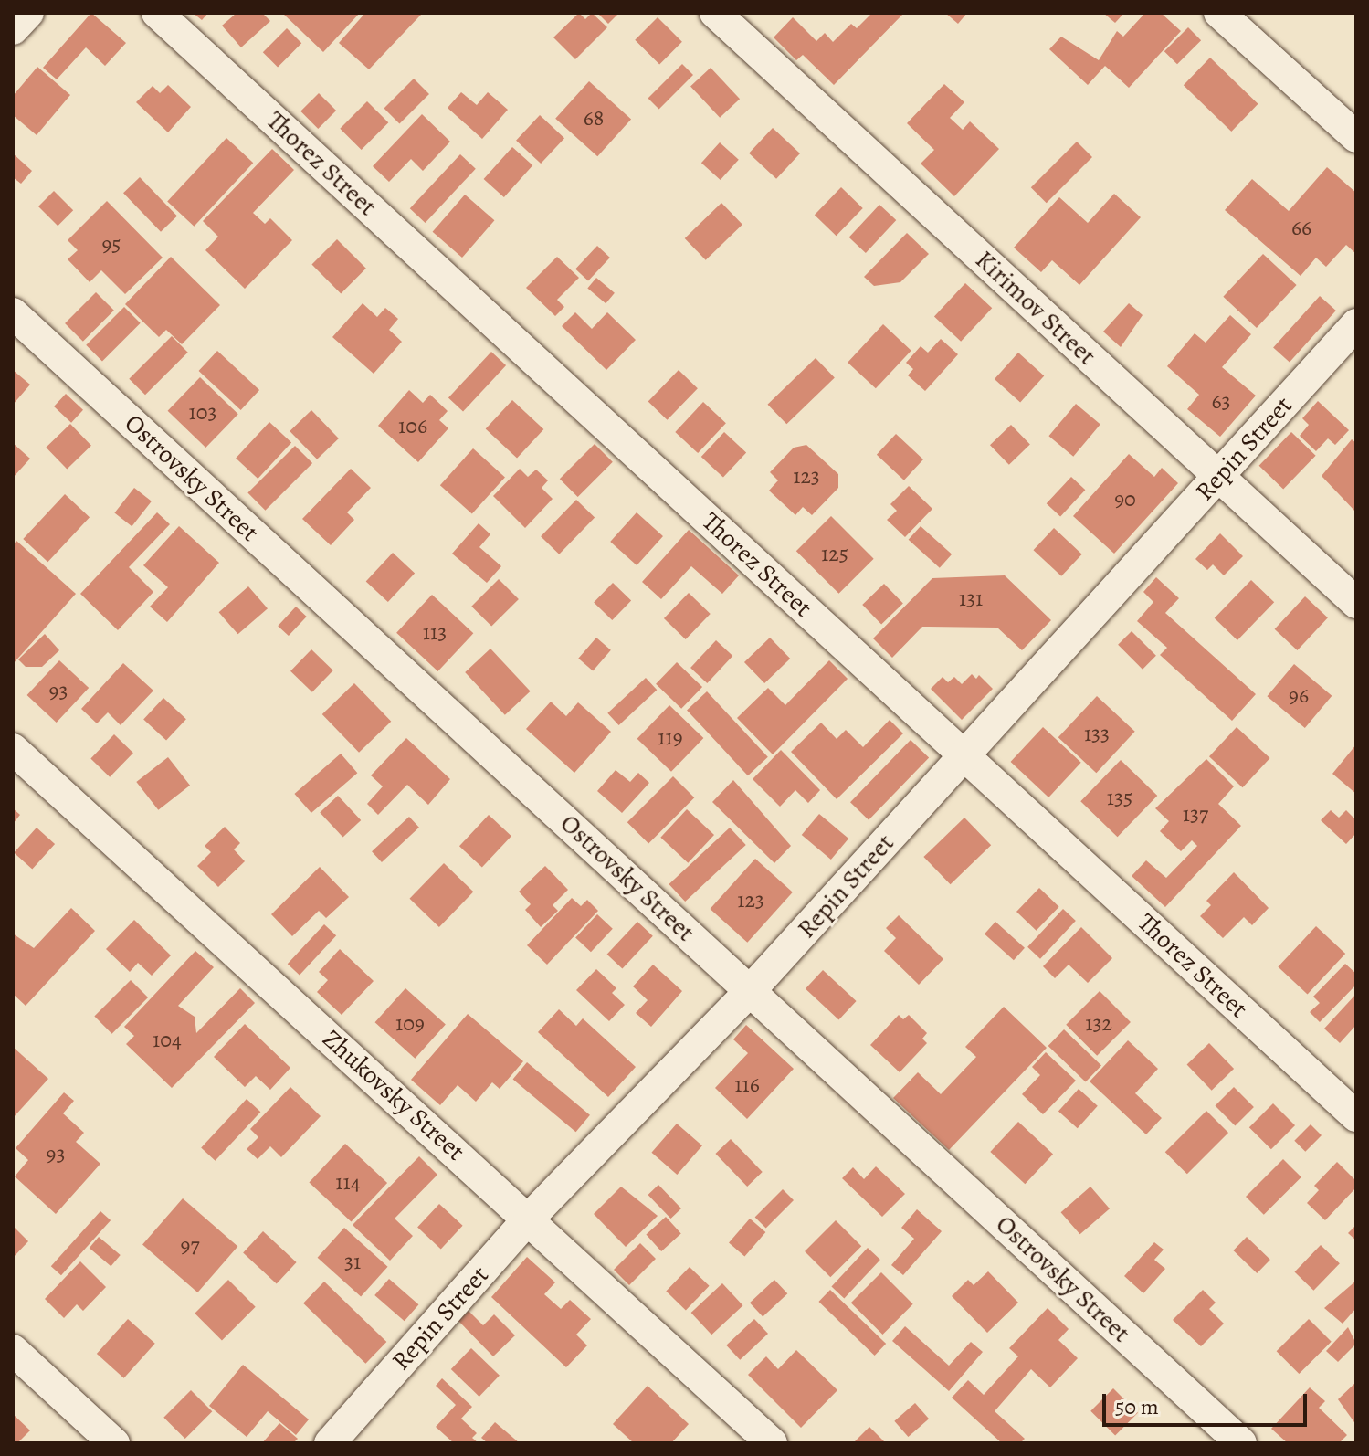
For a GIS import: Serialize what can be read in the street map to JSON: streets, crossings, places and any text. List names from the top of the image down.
{
  "streets": {
    "street": [
      "Thorez Street",
      "Kirimov Street",
      "Repin Street",
      "Ostrovsky Street",
      "Zhukovsky Street"
    ]
  },
  "crossings": [
    ["Thorez Street", "Repin Street"],
    ["Kirimov Street", "Repin Street"],
    ["Repin Street", "Ostrovsky Street"],
    ["Repin Street", "Zhukovsky Street"]
  ],
  "house_numbers": [
    "68",
    "66",
    "95",
    "63",
    "103",
    "106",
    "123",
    "90",
    "125",
    "131",
    "113",
    "93",
    "96",
    "133",
    "119",
    "135",
    "137",
    "123",
    "109",
    "132",
    "104",
    "116",
    "93",
    "114",
    "97",
    "31"
  ],
  "scale_bar": "50 m"
}
